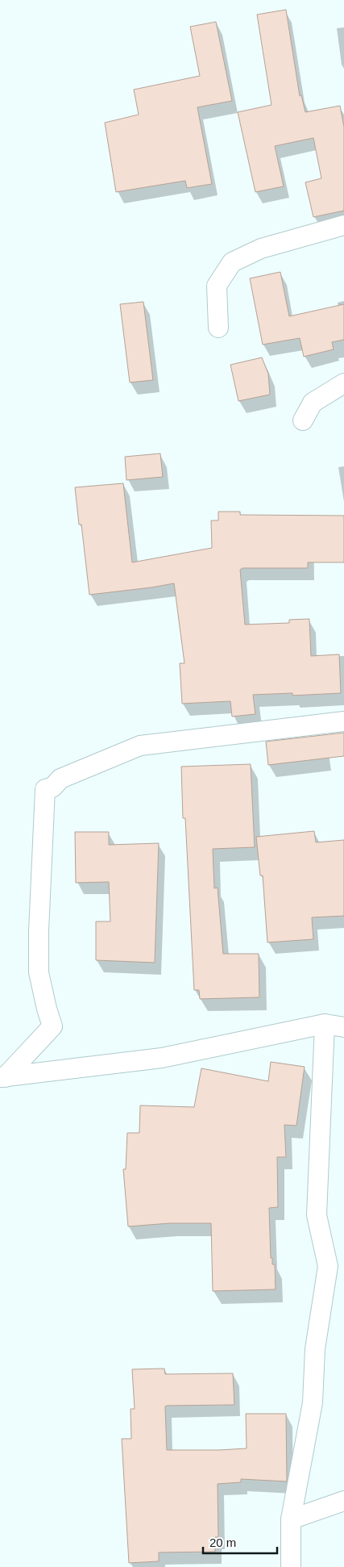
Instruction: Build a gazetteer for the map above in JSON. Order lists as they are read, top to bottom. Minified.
{"scale_bar":"20 m"}
